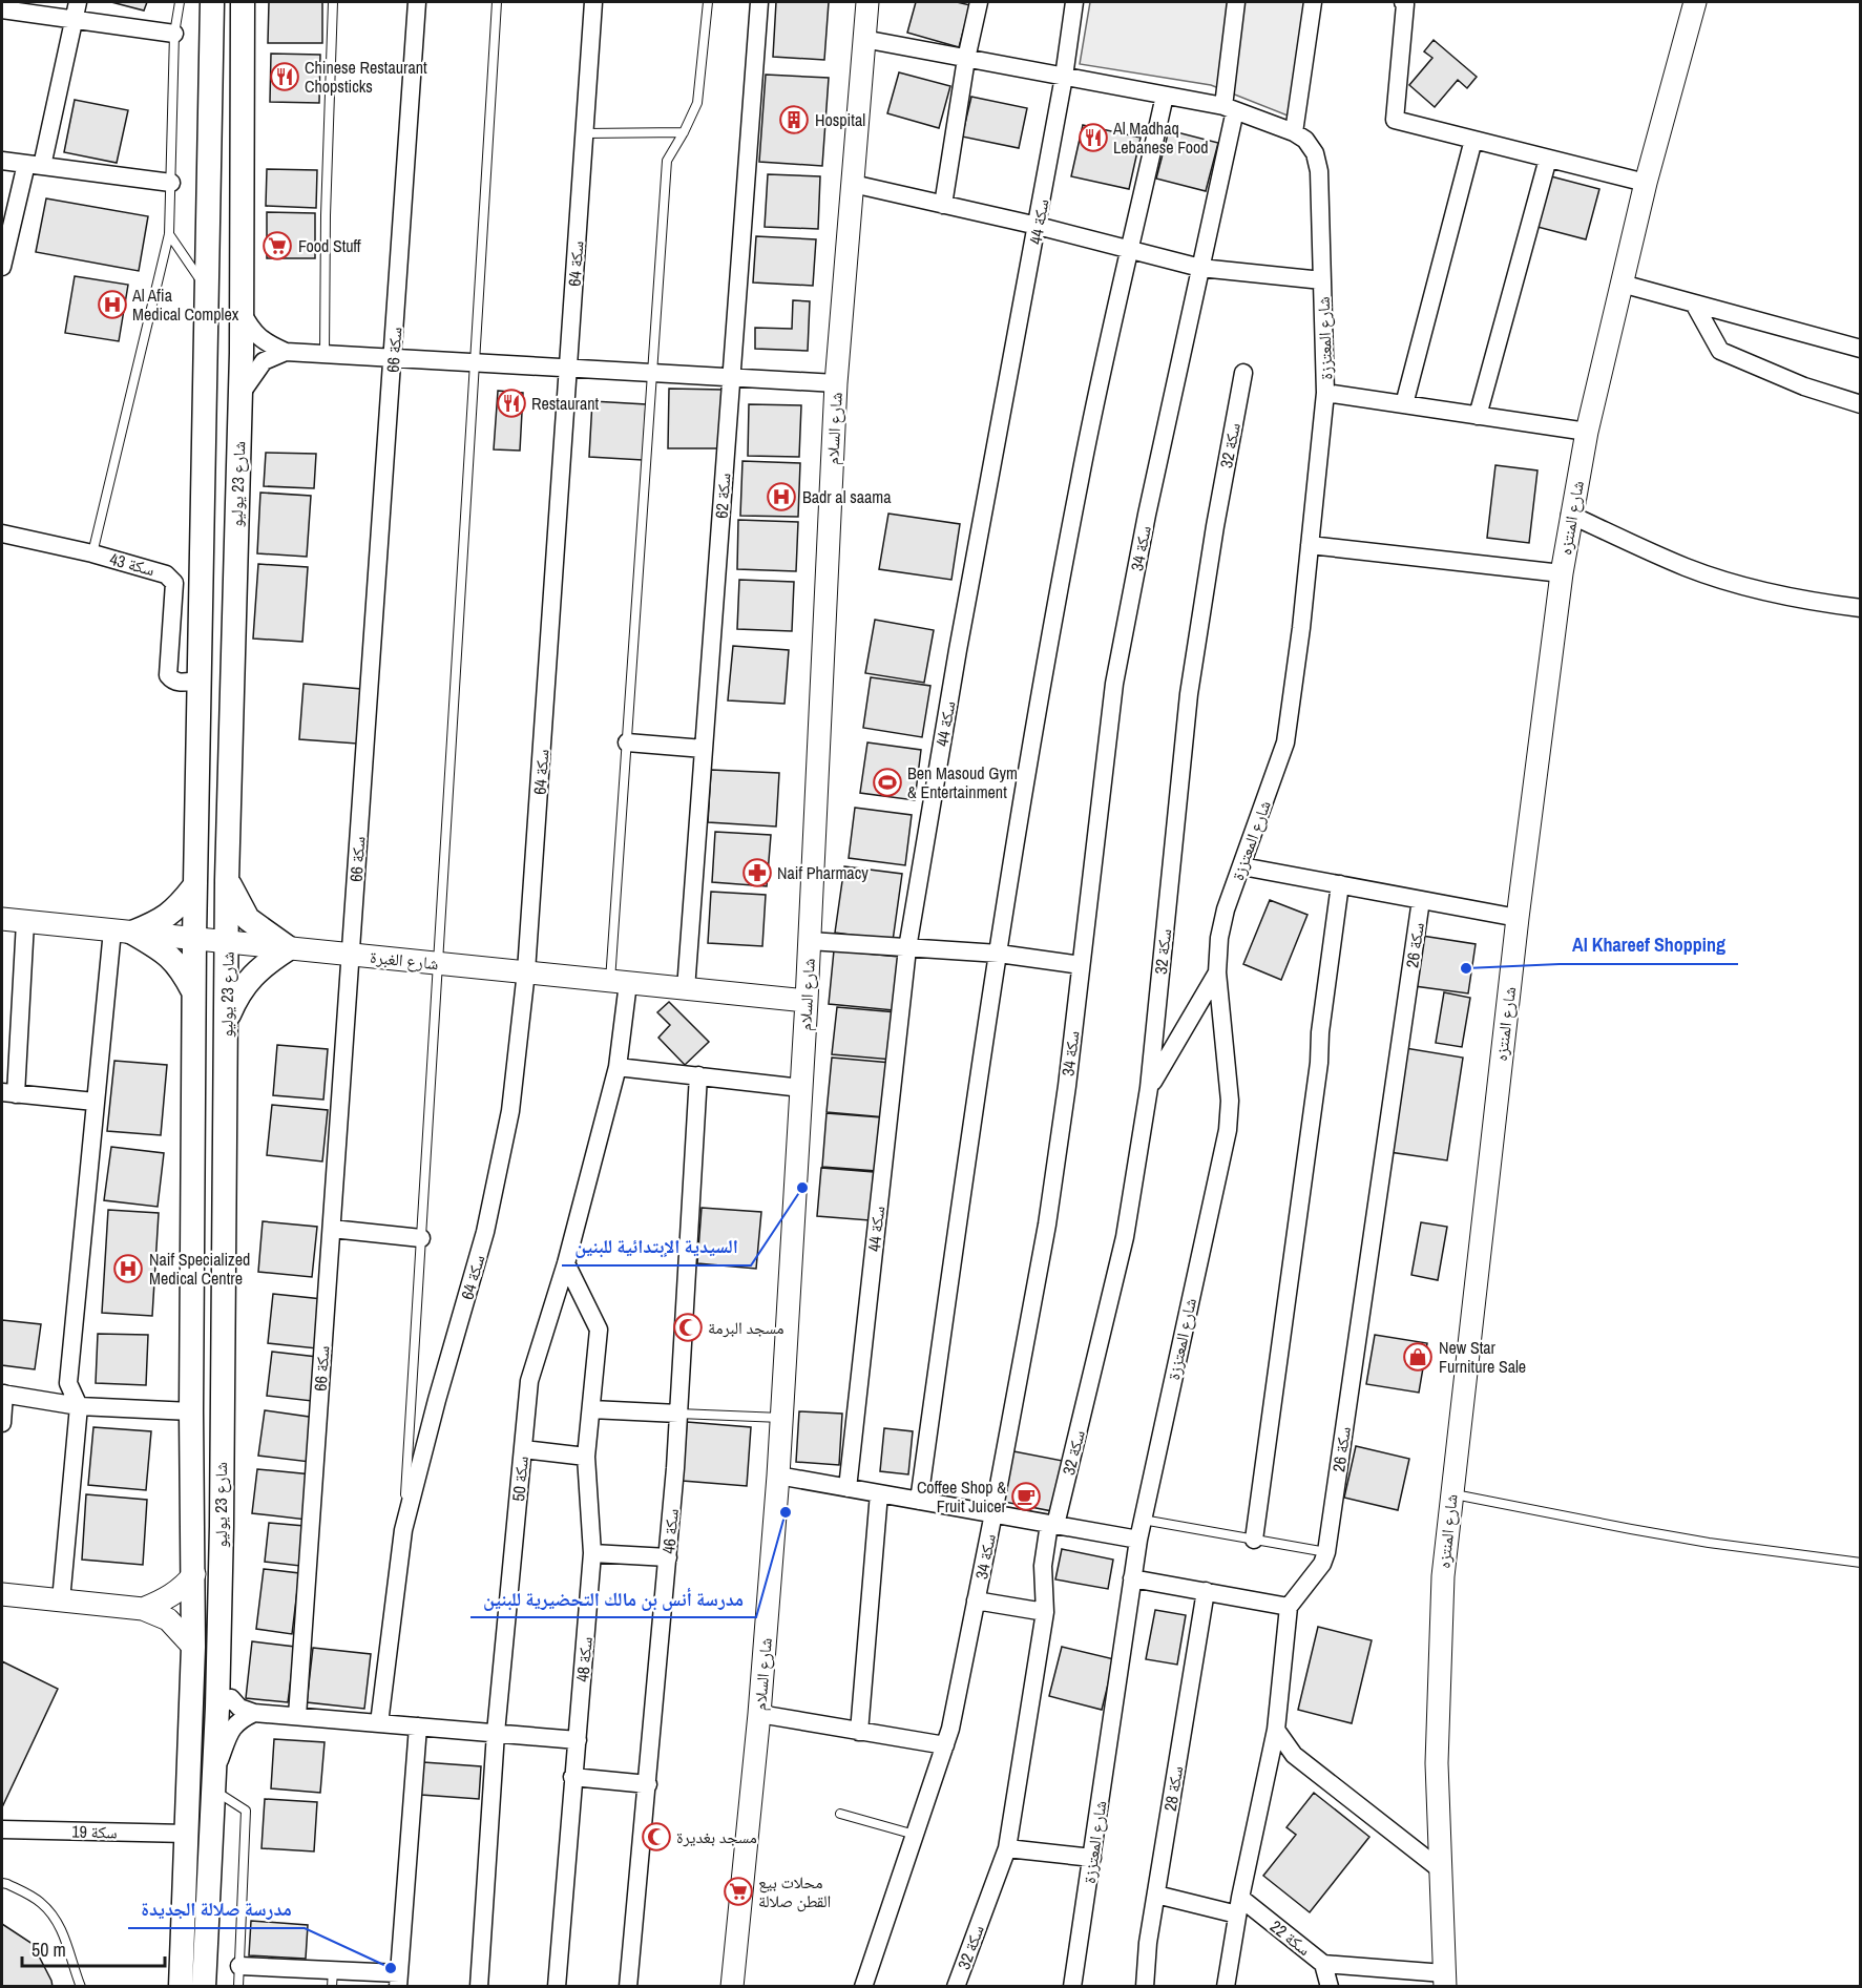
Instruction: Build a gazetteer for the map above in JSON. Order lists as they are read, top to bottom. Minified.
{"streets":{"main road":["شارع 23 يوليو"],"street":["سكة 44","سكة 64","شارع المعتززة","سكة 66","شارع السلام","سكة 32","سكة 62","شارع المنتزه","سكة 34","سكة 43","سكة 26","شارع الغبرة","سكة 50","سكة 46","سكة 48","سكة 28","سكة 19","سكة 22"]},"crossings":[["سكة 44","شارع المعتززة"],["سكة 64","شارع الغبرة"],["شارع المعتززة","شارع السلام"],["شارع المعتززة","سكة 34"],["سكة 66","شارع الغبرة"],["شارع السلام","شارع الغبرة"],["شارع 23 يوليو","سكة 43"],["شارع 23 يوليو","شارع الغبرة"],["شارع 23 يوليو","سكة 19"],["سكة 62","شارع الغبرة"],["شارع الغبرة","سكة 50"],["سكة 50","سكة 48"]],"places":{"restaurant":["Chinese Restaurant Chopsticks","Al Madhaq Lebanese Food","Restaurant"],"building":["Hospital"],"supermarket":["Food Stuff","محلات بيع القطن صلالة"],"hospital":["Al Afia Medical Complex","Badr al saama","Naif Specialized Medical Centre"],"sports":["Ben Masoud Gym & Entertainment"],"pharmacy":["Naif Pharmacy"],"other":["Al Khareef Shopping","السيدية الإبتدائية للبنين","مدرسة أنس بن مالك التحضيرية للبنين","مدرسة صلالة الجديدة"],"mosque":["مسجد البرمة","مسجد بغديرة"],"shop":["New Star Furniture Sale"],"cafe":["Coffee Shop & Fruit Juicer"]},"scale_bar":"50 m"}
